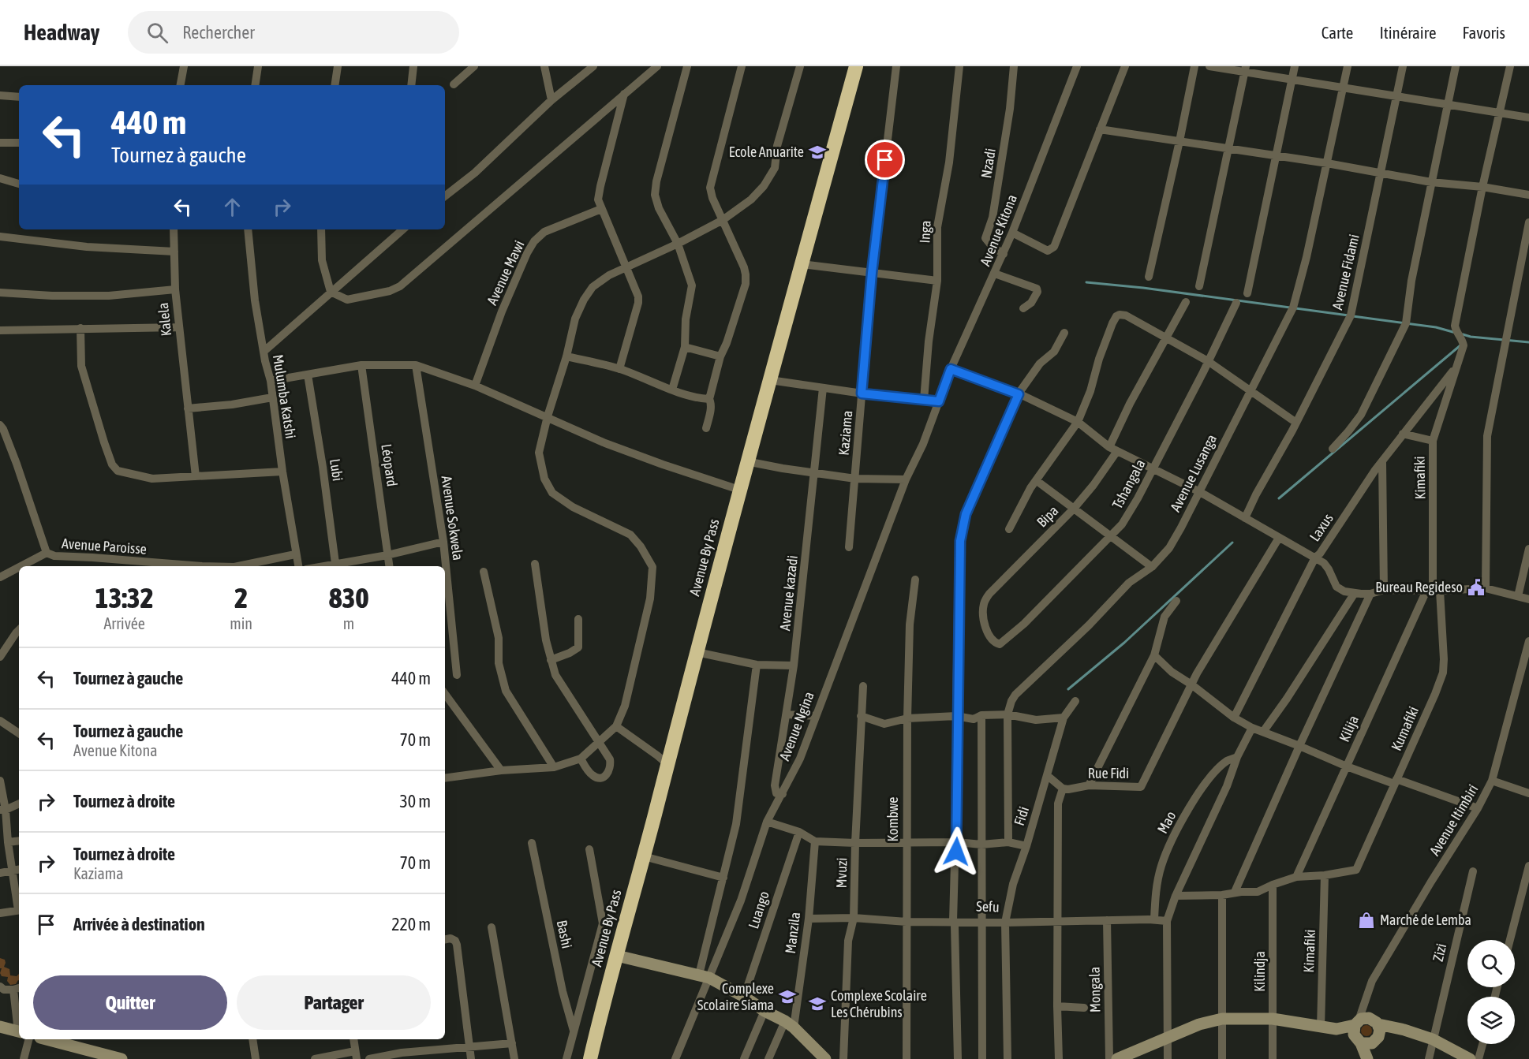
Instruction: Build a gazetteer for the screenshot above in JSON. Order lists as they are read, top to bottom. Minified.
{"streets":{"highway":["Avenue By Pass"],"street":["Nzadi","Avenue Kitona","Inga","Avenue Fidami","Avenue Mawi","Kalela","Mulumba Katshi","Kaziama","Léopard","Lubi","Avenue Lusanga","Kimafiki","Tshangala","Bipa","Avenue Sokwela","Laxus","Avenue Paroisse","Avenue kazadi","Avenue Ngina","Kilija","Kumafiki","Rue Fidi","Fidi","Kombwe","Avenue Itimbiri","Mao","Mvuzi","Sefu","Luango","Manzila","Bashi","Zizi","Kilindja","Mongala"]},"crossings":[["Nzadi","Avenue Kitona"],["Avenue Kitona","Avenue Ngina"],["Mulumba Katshi","Avenue Paroisse"],["Kimafiki","Laxus"],["Kimafiki","Kilija"],["Kimafiki","Kumafiki"],["Tshangala","Bipa"],["Avenue kazadi","Avenue Ngina"],["Kilija","Kumafiki"],["Fidi","Sefu"],["Kombwe","Sefu"],["Mao","Sefu"],["Mvuzi","Sefu"],["Sefu","Manzila"],["Sefu","Mongala"]],"places":{"school or university":["Ecole Anuarite","Complexe Scolaire Siama","Complexe Scolaire Les Chérubins"],"public building":["Bureau Regideso"],"shop":["Marché de Lemba"]},"page":{"header":"Headway","search":"Rechercher","nav":["Carte","Itinéraire","Favoris"],"turn":["440 m","Tournez à gauche"],"eta":["13:32","Arrivée","2","min","830","m"],"list":[{"name":"Tournez à gauche","value":"440 m"},{"name":"Tournez à gauche","note":"Avenue Kitona","value":"70 m"},{"name":"Tournez à droite","value":"30 m"},{"name":"Tournez à droite","note":"Kaziama","value":"70 m"},{"name":"Arrivée à destination","value":"220 m"}],"buttons":["Quitter","Partager"]}}
